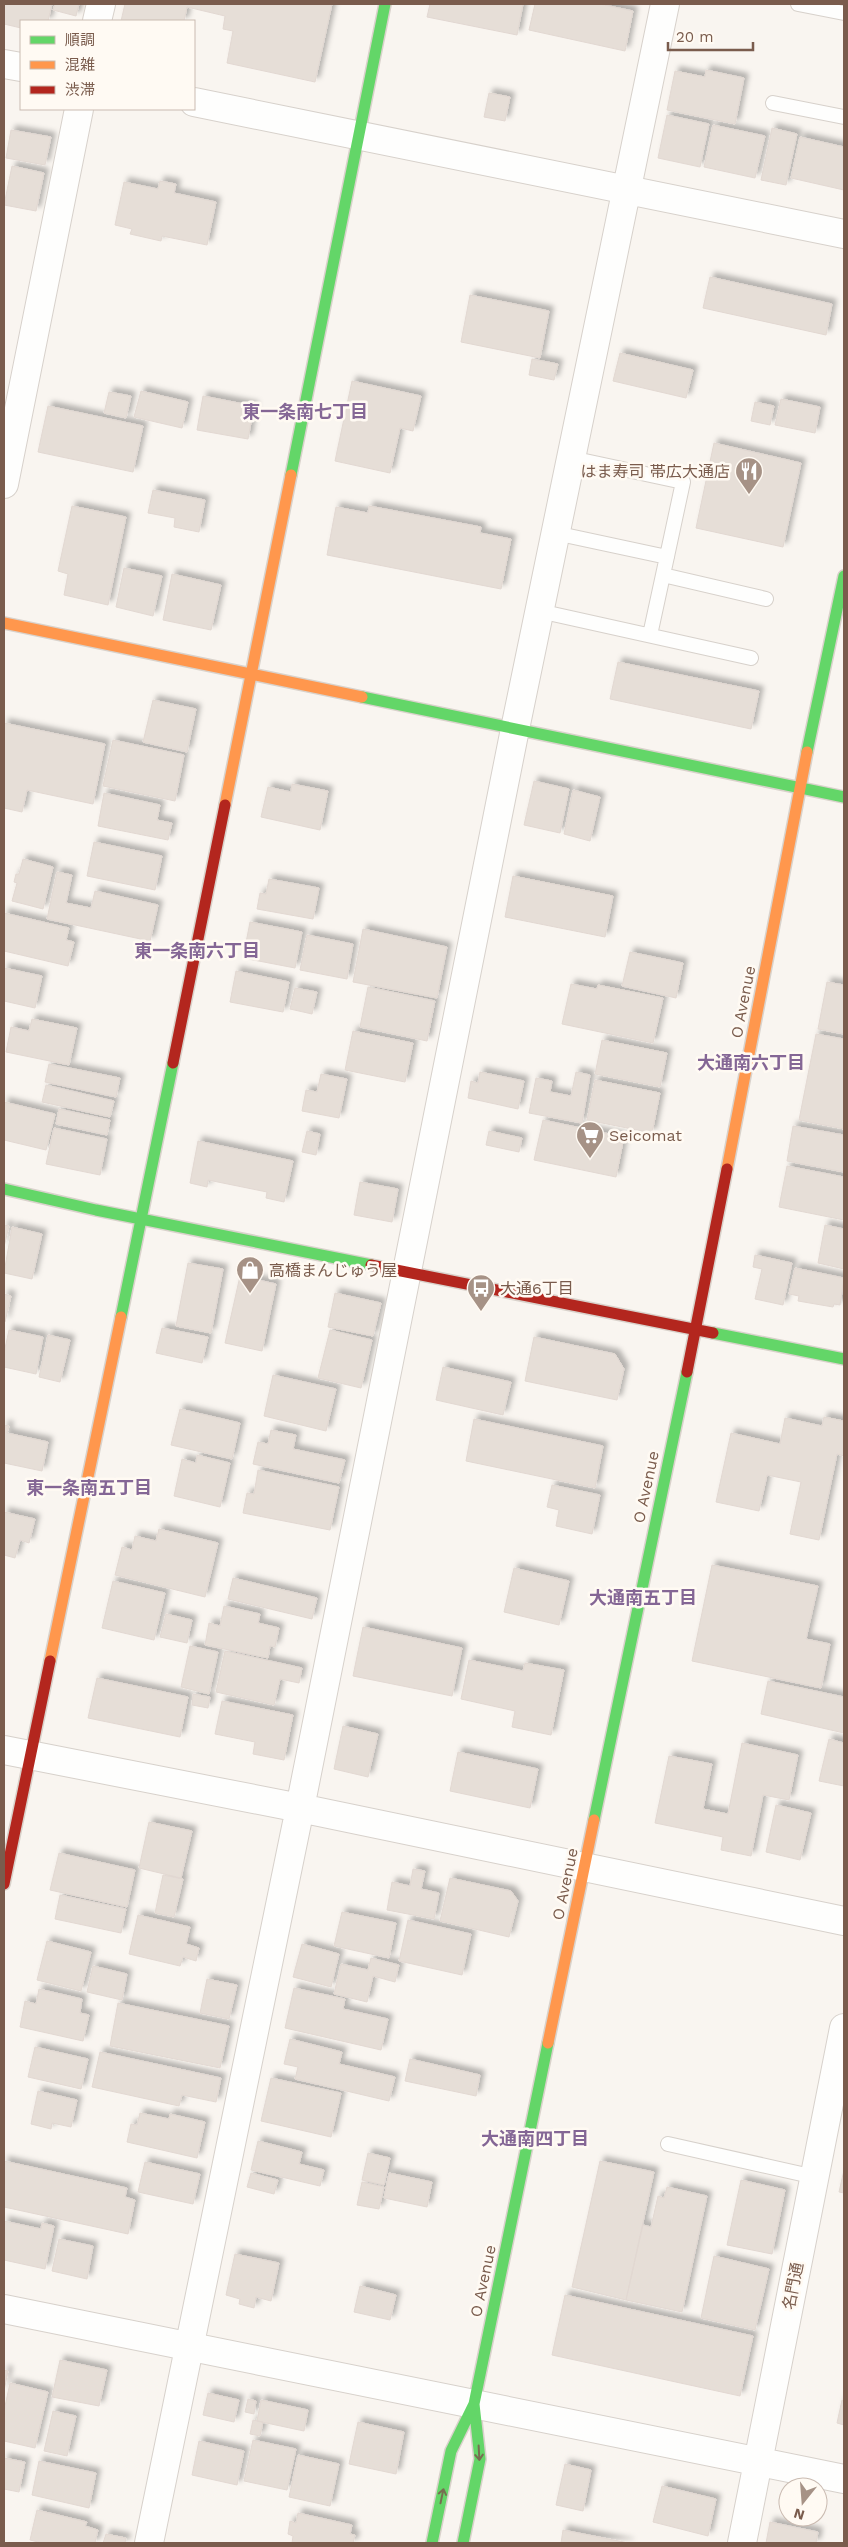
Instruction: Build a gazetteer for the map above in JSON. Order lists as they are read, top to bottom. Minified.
{"streets":{"main road":["O Avenue"],"street":["名門通"]},"districts":["東一条南七丁目","東一条南六丁目","大通南六丁目","東一条南五丁目","大通南五丁目","大通南四丁目"],"places":{"restaurant":["はま寿司 帯広大通店"],"supermarket":["Seicomat"],"shop":["高橋まんじゅう屋"],"bus stop":["大通6丁目"]},"legend":["順調","混雑","渋滞"],"scale_bar":"20 m","north":"bottom"}
